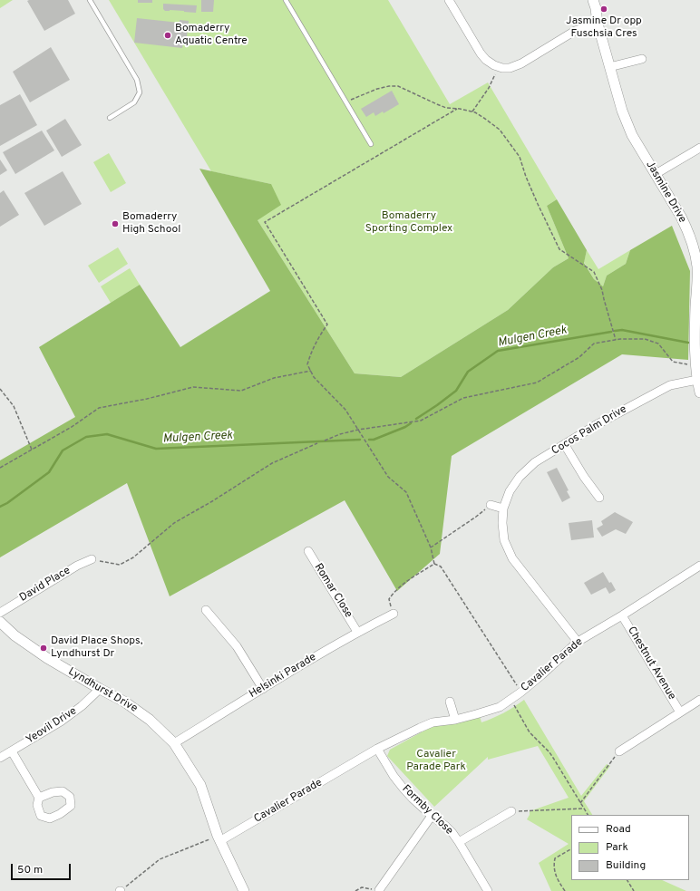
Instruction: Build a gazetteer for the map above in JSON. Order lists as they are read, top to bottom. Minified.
{"streets":{"street":["Jasmine Drive","Cocos Palm Drive","David Place","Romar Close","Chestnut Avenue","Cavalier Parade","Helsinki Parade","Lyndhurst Drive","Yeovil Drive","Formby Close"]},"crossings":[["Jasmine Drive","Cocos Palm Drive"],["Cocos Palm Drive","Cavalier Parade"],["Romar Close","Helsinki Parade"],["Chestnut Avenue","Cavalier Parade"],["Cavalier Parade","Lyndhurst Drive"],["Cavalier Parade","Formby Close"],["Helsinki Parade","Lyndhurst Drive"],["Lyndhurst Drive","Yeovil Drive"]],"water":["Mulgen Creek"],"parks":["Bomaderry Sporting Complex","Cavalier Parade Park"],"places":["Jasmine Dr opp Fuschsia Cres","Bomaderry Aquatic Centre","Bomaderry High School","David Place Shops, Lyndhurst Dr"],"legend":["Road","Park","Building"],"scale_bar":"50 m"}
